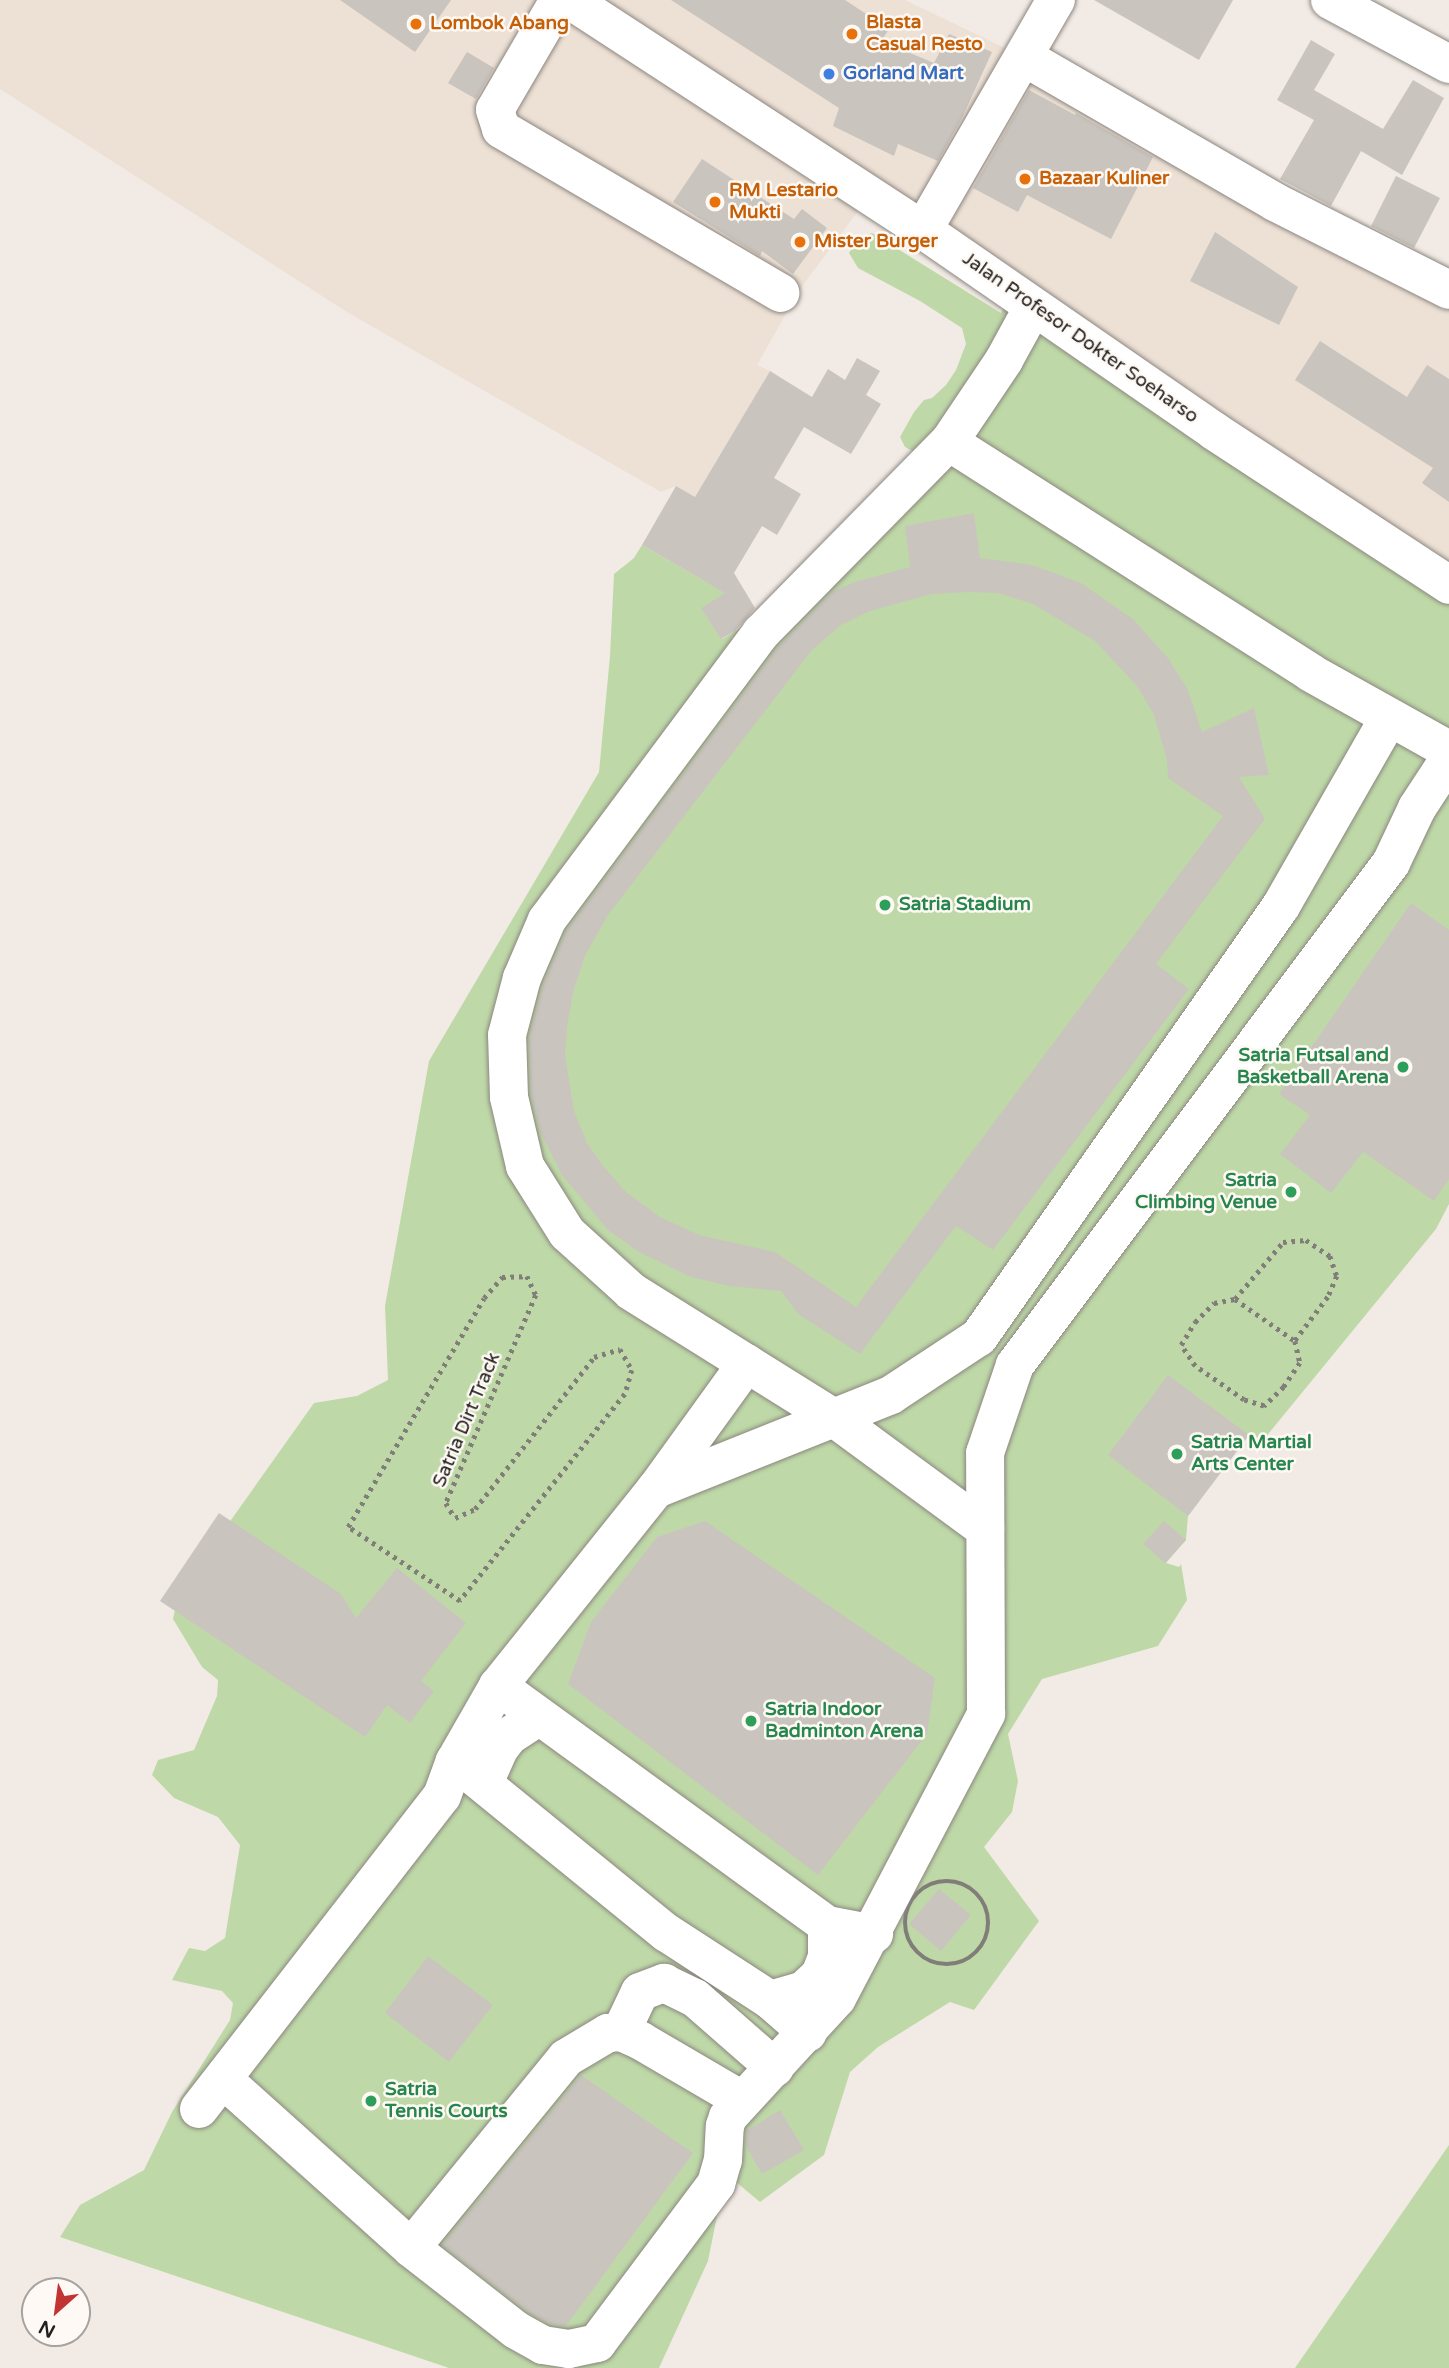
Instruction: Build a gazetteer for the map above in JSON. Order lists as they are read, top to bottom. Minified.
{"streets":{"street":["Jalan Profesor Dokter Soeharso"],"path":["Satria Dirt Track"]},"places":["Lombok Abang","Blasta Casual Resto","Gorland Mart","Bazaar Kuliner","RM Lestario Mukti","Mister Burger","Satria Stadium","Satria Futsal and Basketball Arena","Satria Climbing Venue","Satria Martial Arts Center","Satria Indoor Badminton Arena","Satria Tennis Courts"],"north":"bottom left"}
